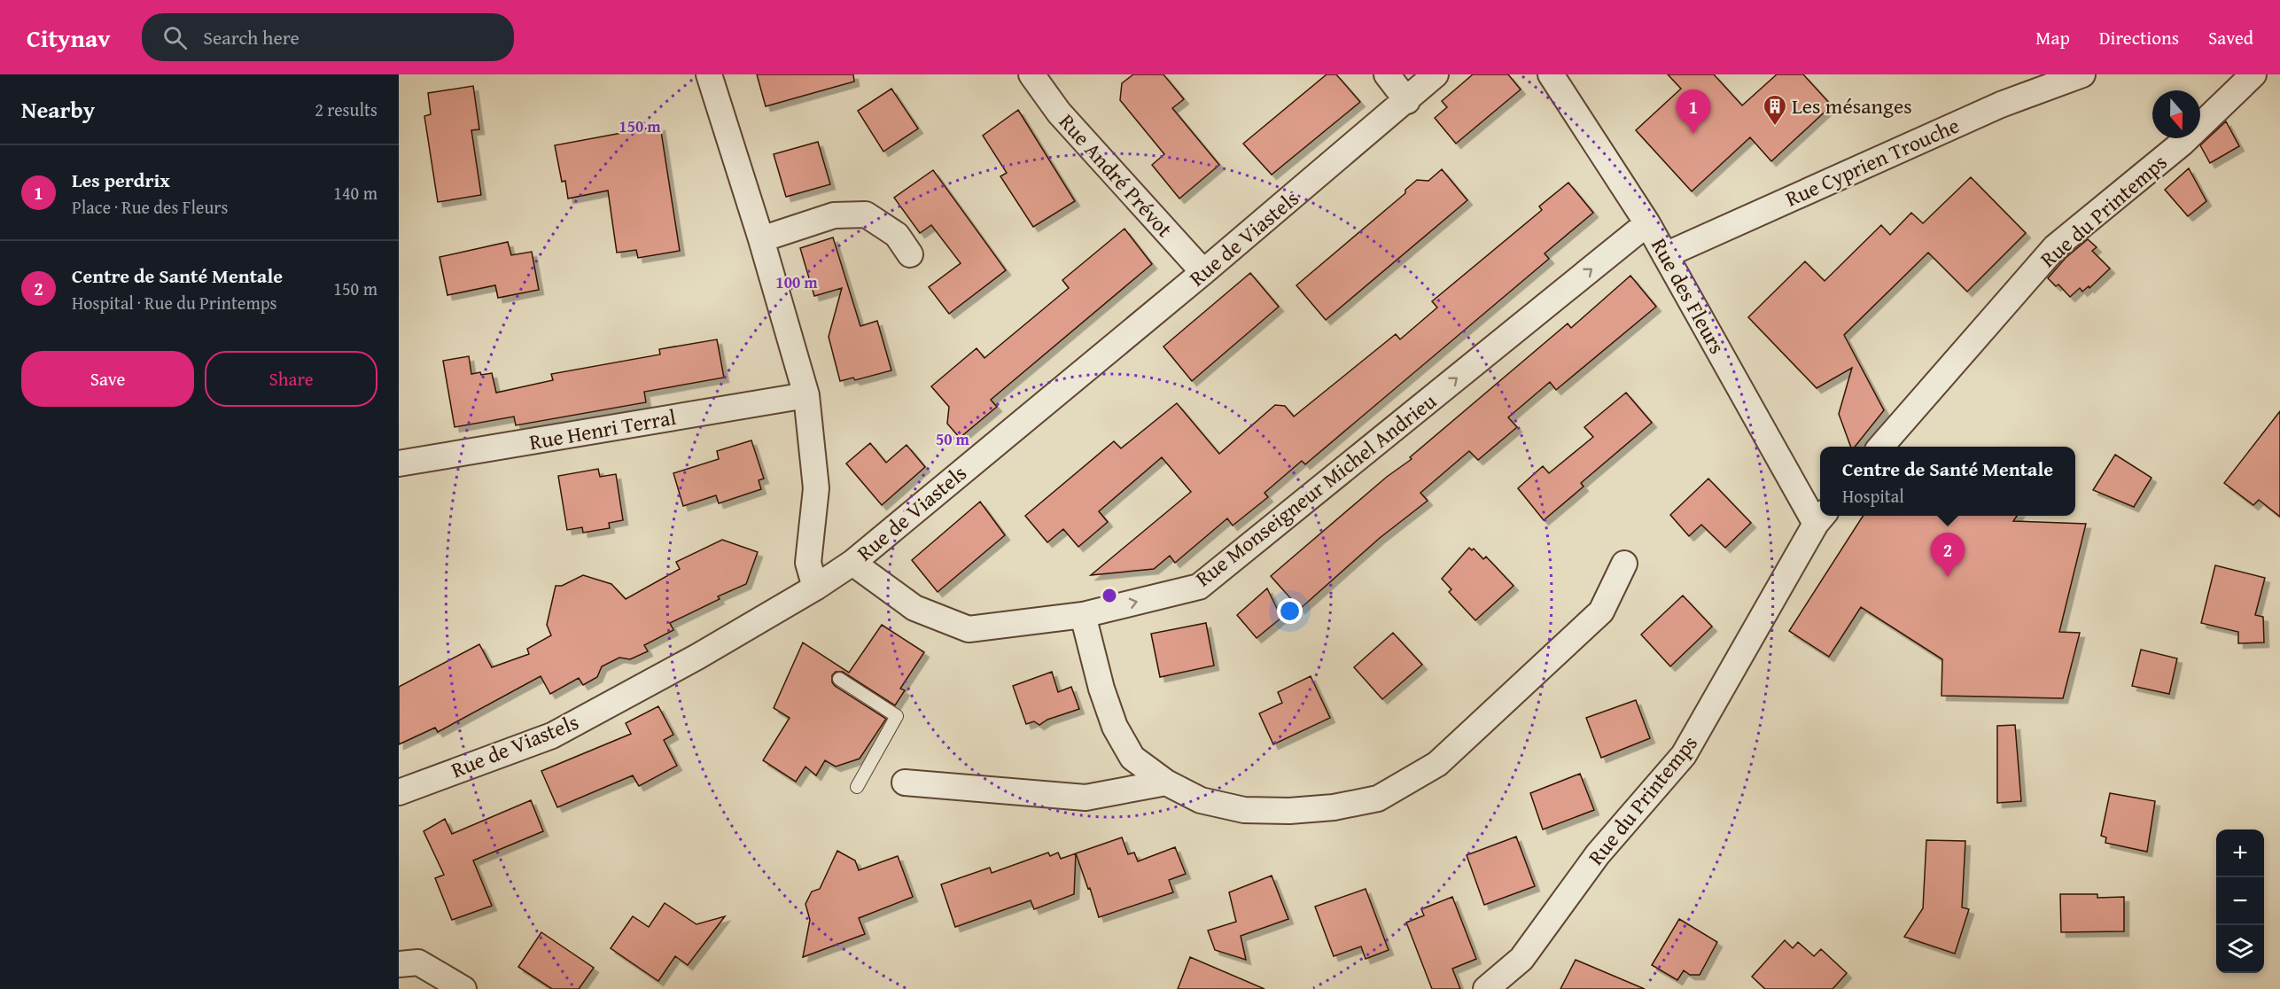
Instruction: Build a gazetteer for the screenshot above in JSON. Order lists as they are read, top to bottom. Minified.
{"streets":{"street":["Rue Cyprien Trouche","Rue André Prévot","Rue du Printemps","Rue de Viastels","Rue des Fleurs","Rue Henri Terral","Rue Monseigneur Michel Andrieu"]},"crossings":[["Rue Cyprien Trouche","Rue des Fleurs"],["Rue André Prévot","Rue de Viastels"],["Rue du Printemps","Rue des Fleurs"],["Rue de Viastels","Rue Monseigneur Michel Andrieu"],["Rue des Fleurs","Rue Monseigneur Michel Andrieu"]],"one_way":["Rue Monseigneur Michel Andrieu"],"places":{"building":["Les mésanges"]},"north":"bottom","page":{"header":"Citynav","search":"Search here","nav":["Map","Directions","Saved"],"heading":["Nearby","2 results"],"pins":["1","2"],"list":[{"mark":"1","name":"Les perdrix","note":"Place · Rue des Fleurs","value":"140 m"},{"mark":"2","name":"Centre de Santé Mentale","note":"Hospital · Rue du Printemps","value":"150 m"}],"buttons":["Save","Share"],"popup":["Centre de Santé Mentale","Hospital"],"map_buttons":["+","−"]},"rings":["150 m","100 m","50 m"]}
